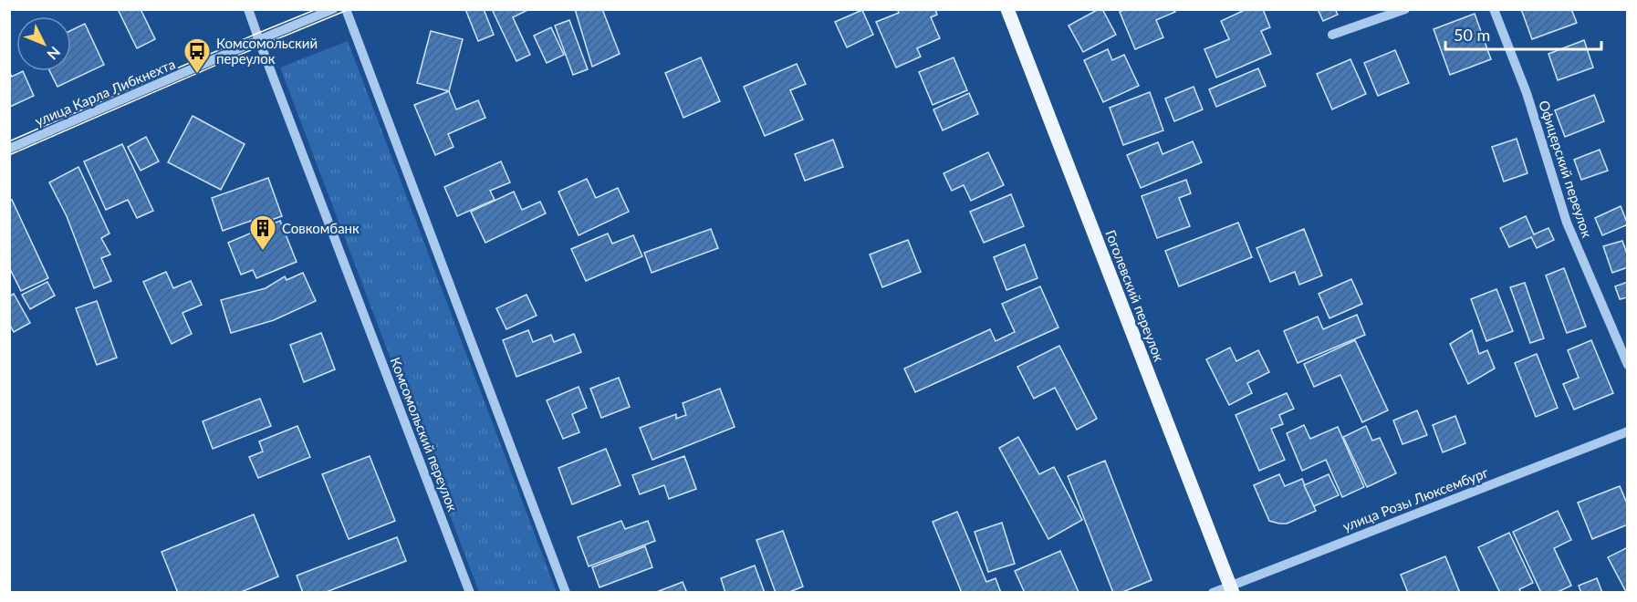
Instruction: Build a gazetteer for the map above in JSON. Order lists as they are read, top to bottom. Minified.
{"streets":{"main road":["Гоголевский переулок"],"street":["улица Карла Либкнехта","Офицерский переулок","Комсомольский переулок","улица Розы Люксембург"]},"crossings":[["улица Карла Либкнехта","Комсомольский переулок"],["Гоголевский переулок","улица Розы Люксембург"]],"places":{"bus stop":["Комсомольский переулок"],"building":["Совкомбанк"]},"scale_bar":"50 m","north":"bottom right"}
